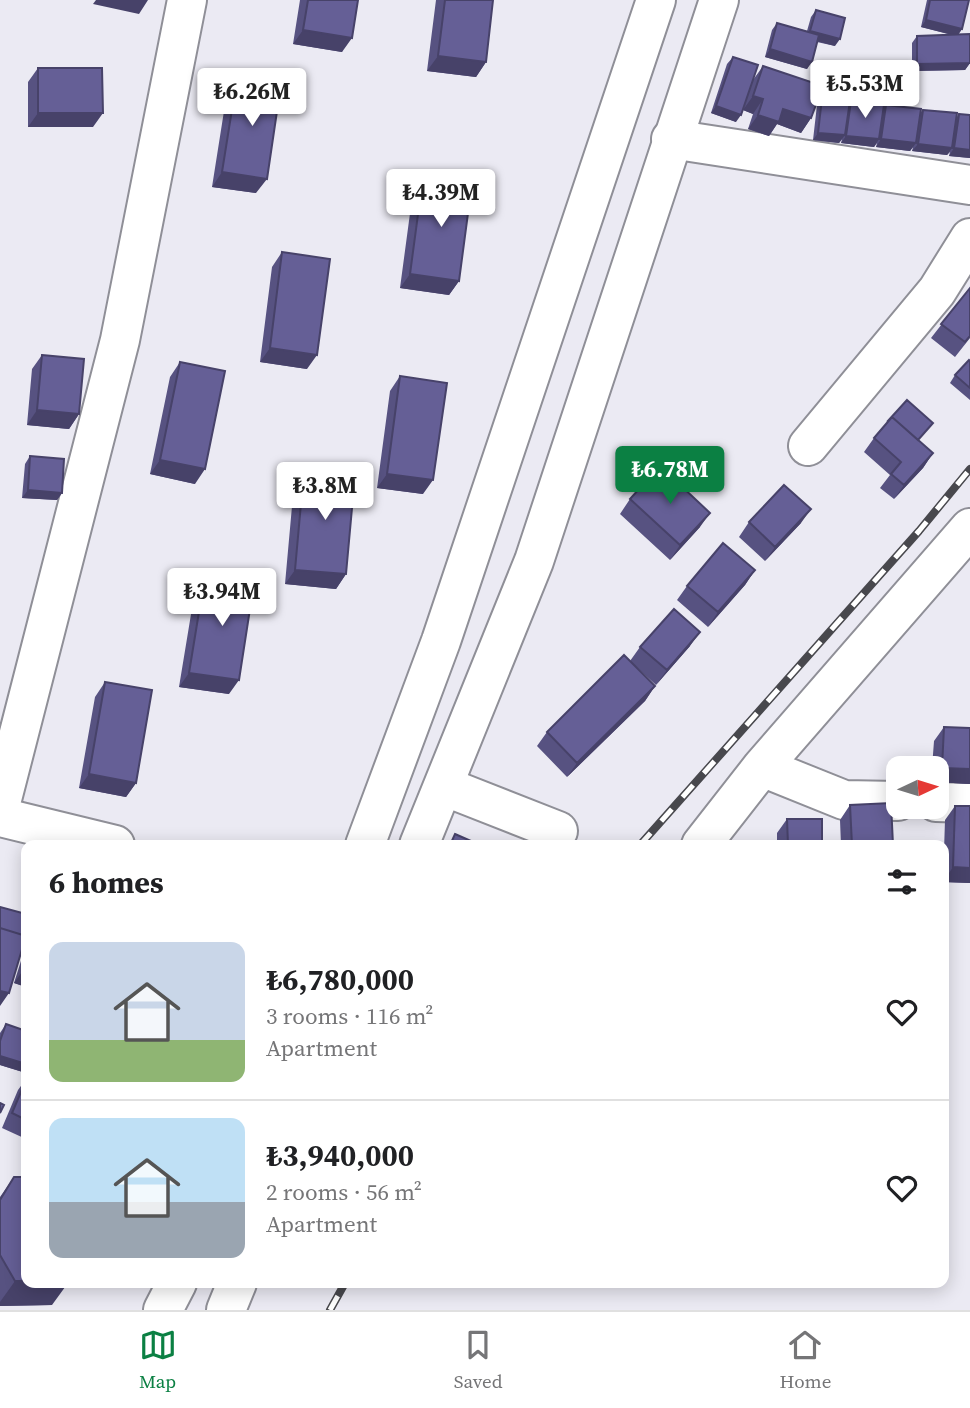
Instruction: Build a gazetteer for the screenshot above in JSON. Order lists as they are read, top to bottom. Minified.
{"north":"right","page":{"price":["₺5.53M","₺6.26M","₺4.39M","₺6.78M","₺3.8M","₺3.94M"],"heading":"6 homes","list":[{"name":"₺6,780,000","note":"3 rooms · 116 m² · Apartment"},{"name":"₺3,940,000","note":"2 rooms · 56 m² · Apartment"}],"tabs":["Map","Saved","Home"]}}
